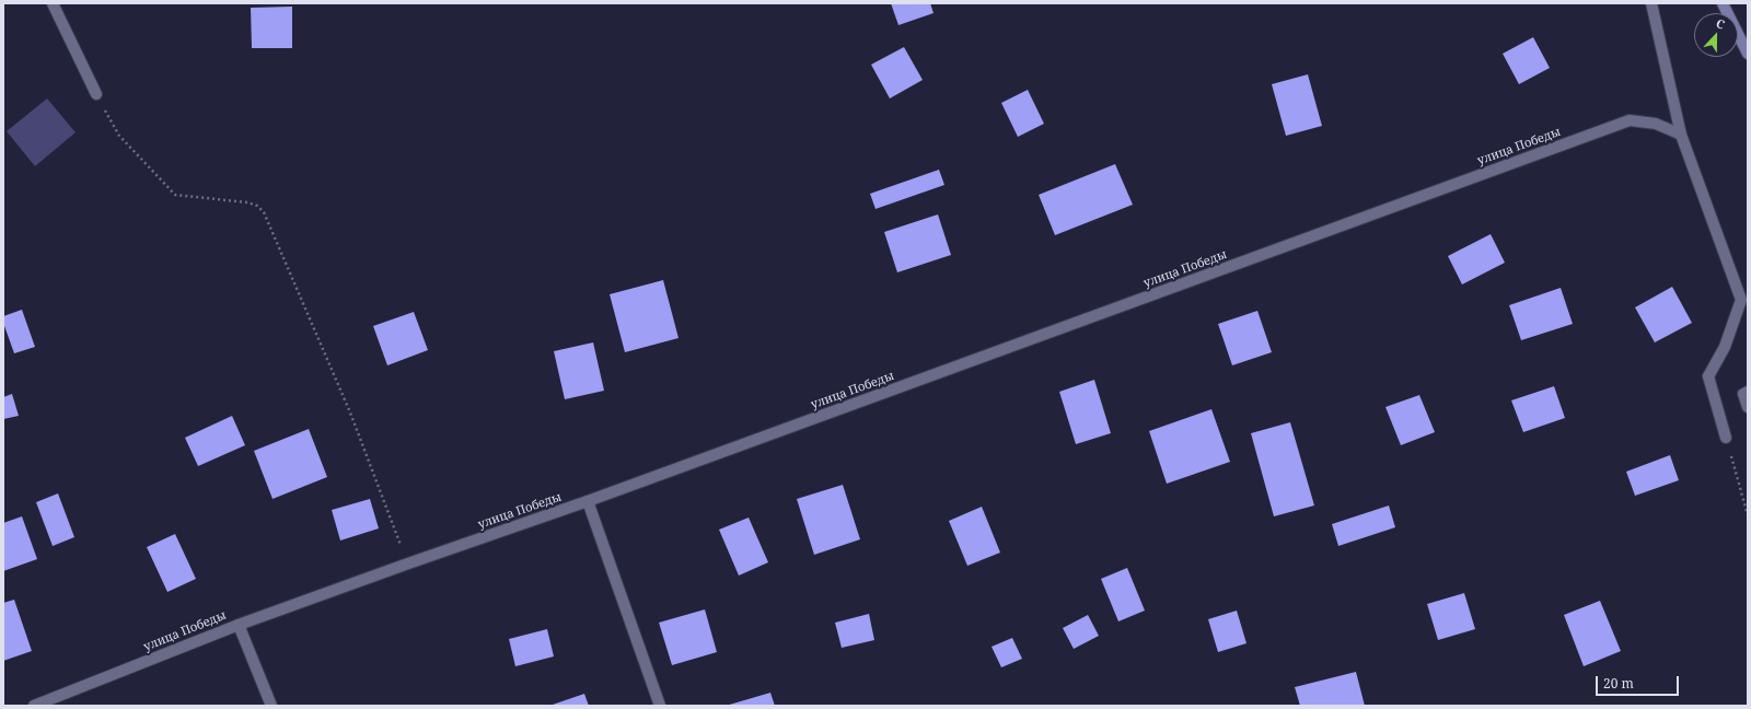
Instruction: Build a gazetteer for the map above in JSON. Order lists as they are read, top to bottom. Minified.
{"streets":{"street":["улица Победы"]},"scale_bar":"20 m","north":"top"}
